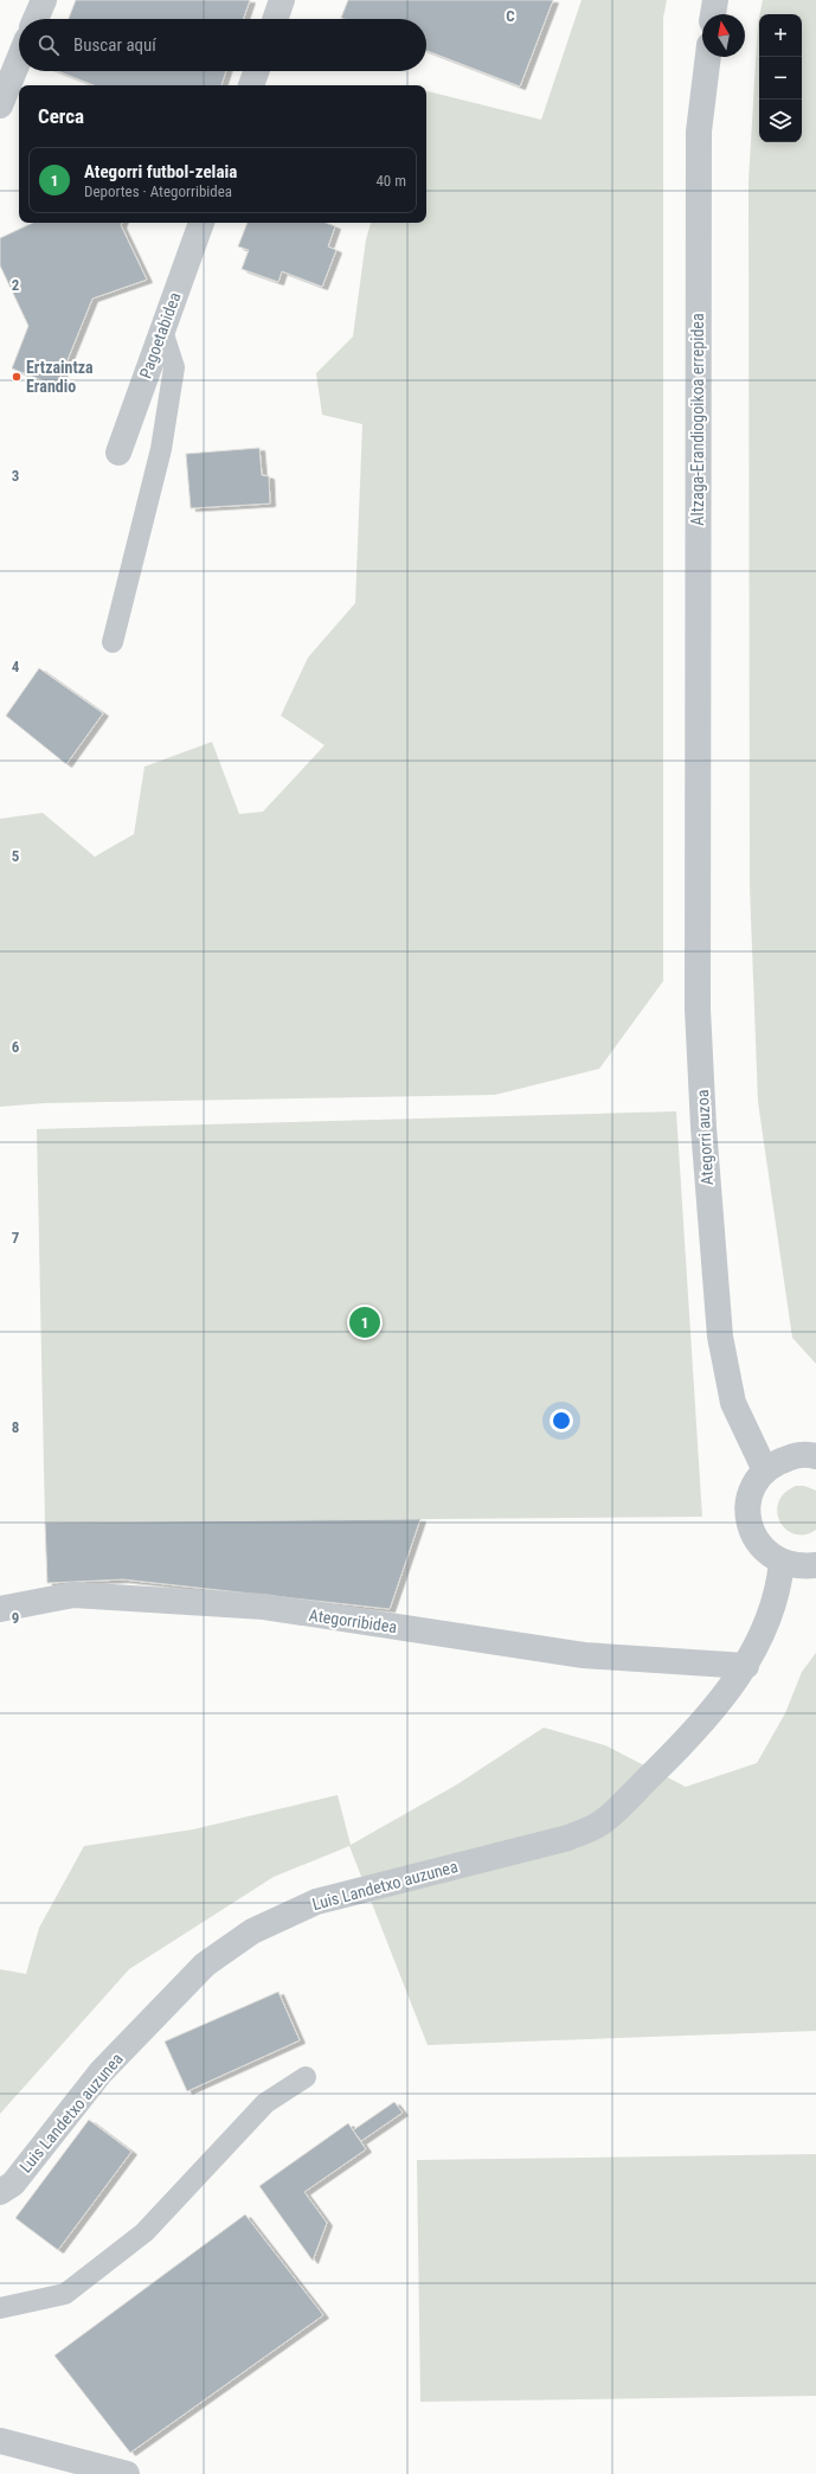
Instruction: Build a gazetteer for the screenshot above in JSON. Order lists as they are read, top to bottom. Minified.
{"streets":{"street":["Pagoetabidea","Altzaga-Erandiogoikoa errepidea","Ategorri auzoa","Ategorribidea","Luis Landetxo auzunea"]},"crossings":[["Altzaga-Erandiogoikoa errepidea","Ategorri auzoa"],["Ategorribidea","Luis Landetxo auzunea"]],"places":["Ertzaintza Erandio"],"north":"top","page":{"map_buttons":["+","−"],"search":"Buscar aquí","heading":"Cerca","list":[{"mark":"1","name":"Ategorri futbol-zelaia","note":"Deportes · Ategorribidea","value":"40 m"}],"pins":"1"},"grid":{"columns":["C"],"rows":["2","3","4","5","6","7","8","9"]}}
